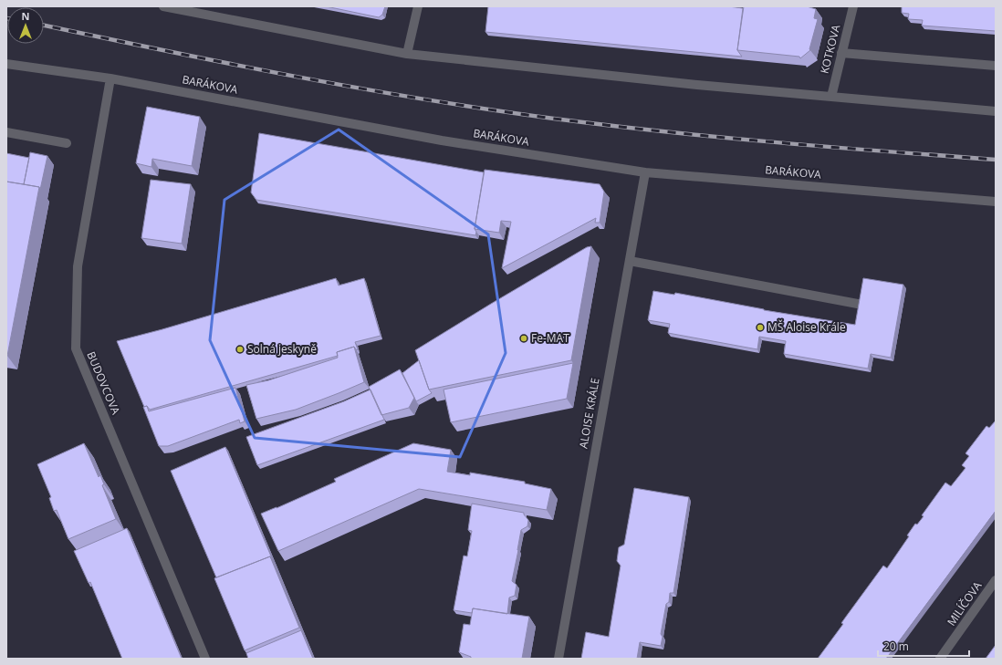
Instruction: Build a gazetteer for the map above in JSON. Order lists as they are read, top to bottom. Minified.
{"streets":{"street":["KOTKOVA","BARÁKOVA","BUDOVCOVA","ALOISE KRÁLE","MILÍČOVA"]},"crossings":[["BARÁKOVA","BUDOVCOVA"],["BARÁKOVA","ALOISE KRÁLE"]],"places":["MŠ Aloise Krále","Fe-MAT","Solná jeskyně"],"scale_bar":"20 m","north":"top"}
